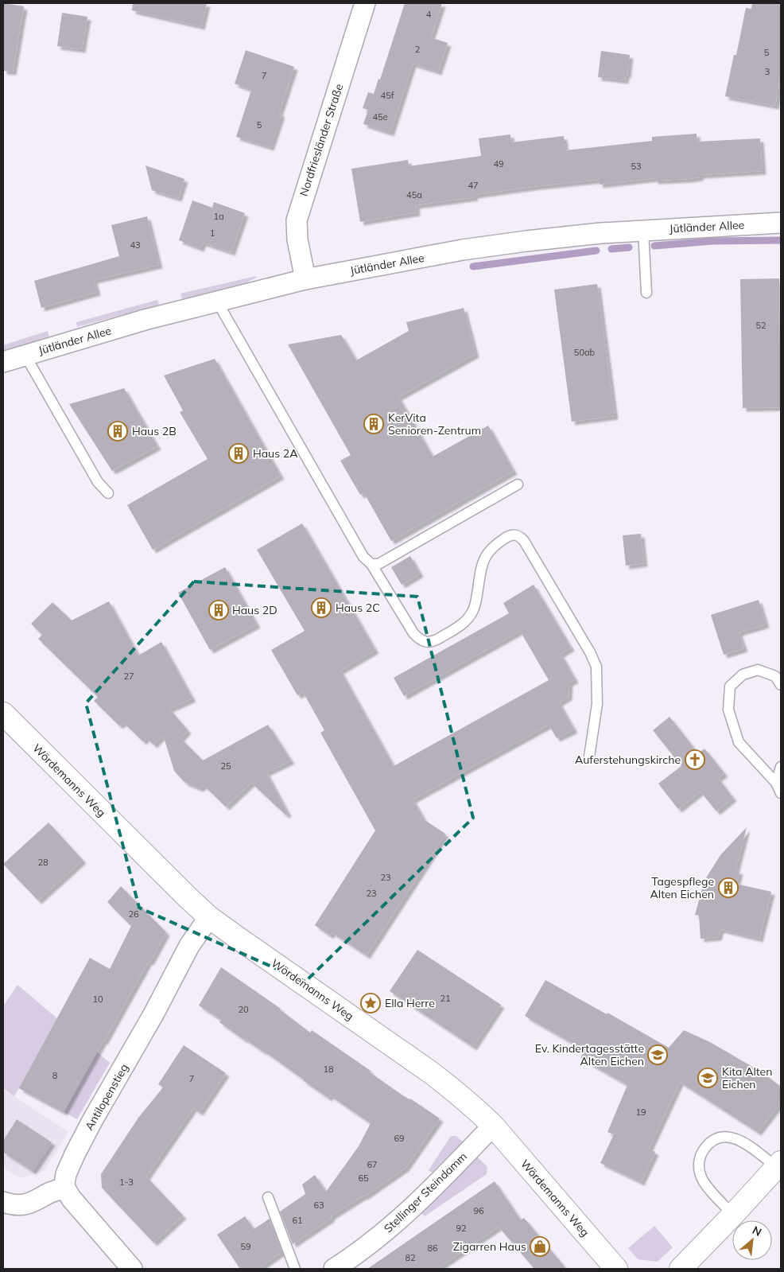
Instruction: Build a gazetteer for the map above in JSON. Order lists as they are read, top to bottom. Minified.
{"streets":{"street":["Nordfriesländer Straße","Jütländer Allee","Wördemanns Weg","Antilopenstieg","Stellinger Steindamm"]},"crossings":[["Nordfriesländer Straße","Jütländer Allee"],["Wördemanns Weg","Antilopenstieg"],["Wördemanns Weg","Stellinger Steindamm"]],"places":{"building":["KerVita Senioren-Zentrum","Haus 2B","Haus 2A","Haus 2C","Haus 2D","Tagespflege Alten Eichen"],"church":["Auferstehungskirche"],"place":["Ella Herre"],"school or university":["Ev. Kindertagesstätte Alten Eichen","Kita Alten Eichen"],"shop":["Zigarren Haus"]},"house_numbers":["4","2","5","3","7","45f","45e","5","49","53","47","45a","1a","1","43","52","50ab","27","25","28","23","23","26","21","10","20","18","8","7","19","69","67","65","1-3","63","96","61","92","59","86","82"],"north":"top right"}
